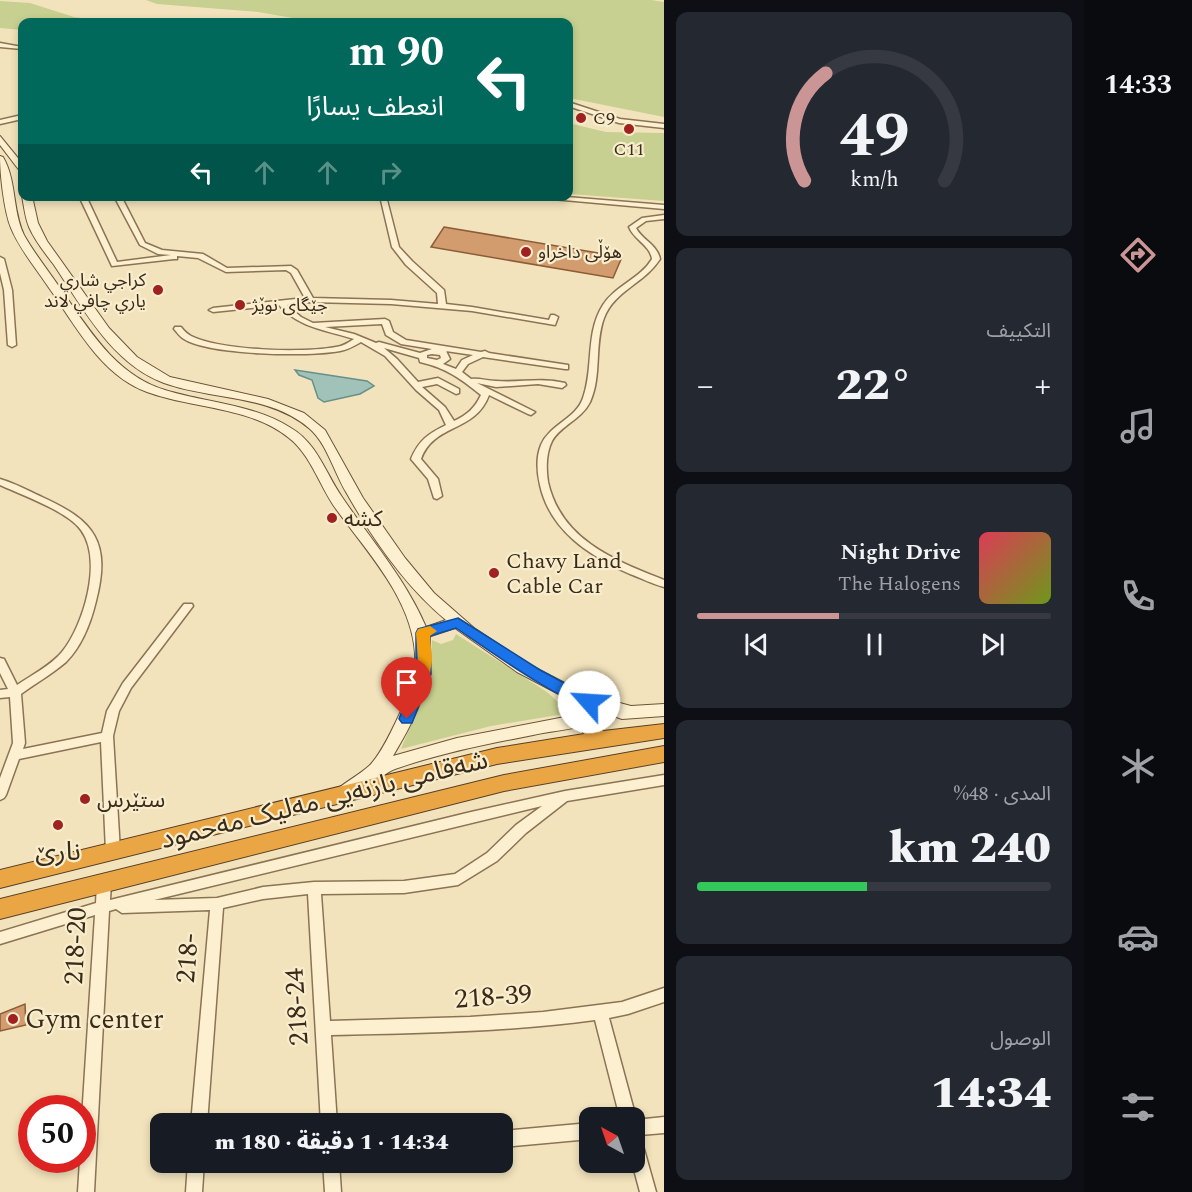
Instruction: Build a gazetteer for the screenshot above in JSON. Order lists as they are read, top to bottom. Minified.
{"streets":{"highway":["شەقامی بازنەیی مەلیک مەحمود"],"street":["218-20","218-","218-39","218-24"]},"crossings":[["شەقامی بازنەیی مەلیک مەحمود","218-20"],["218-39","218-24"]],"places":["C9","C11","هۆڵی داخراو","كراجي شاري ياري چافي لاند","جێگای نوێژ","كشه","Chavy Land Cable Car","ستێرس","نارێ","Gym center"],"north":"top left","page":{"tabs":"14:33","turn":["90 m","انعطف يسارًا"],"tile":["التكييف",["المدى · 48%","240 km"],["الوصول","14:34"]],"heat":["−","22°","+"],"song":["Night Drive","The Halogens"],"limit":"50","trip":"14:34 · 1 دقيقة · 180 m","gauge":["49","km/h"]}}
